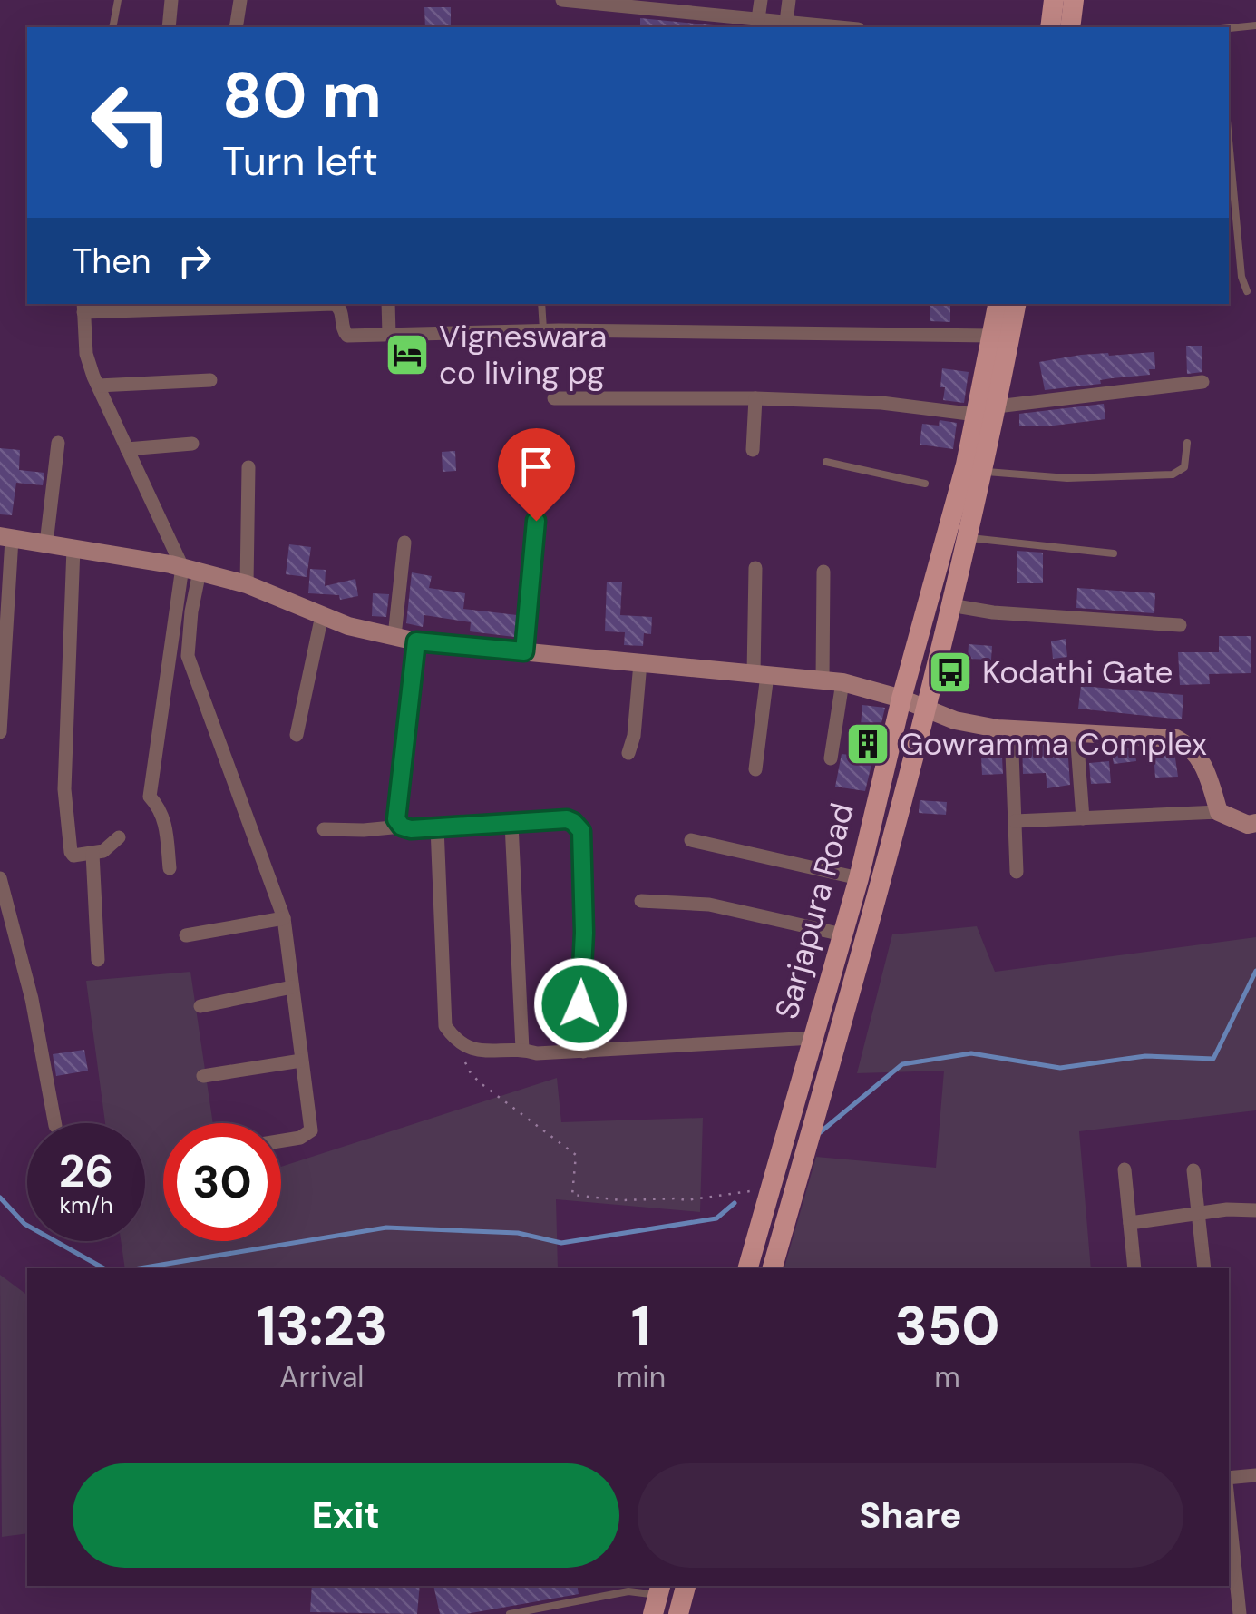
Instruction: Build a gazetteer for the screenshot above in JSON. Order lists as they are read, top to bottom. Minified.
{"streets":{"main road":["Sarjapura Road"]},"places":{"hotel":["Vigneswara co living pg"],"bus stop":["Kodathi Gate"],"building":["Gowramma Complex"]},"page":{"turn":["80 m","Turn left"],"then":"Then","speed":"26 km/h","limit":"30","eta":["13:23","Arrival","1","min","350","m"],"buttons":["Exit","Share"]}}
